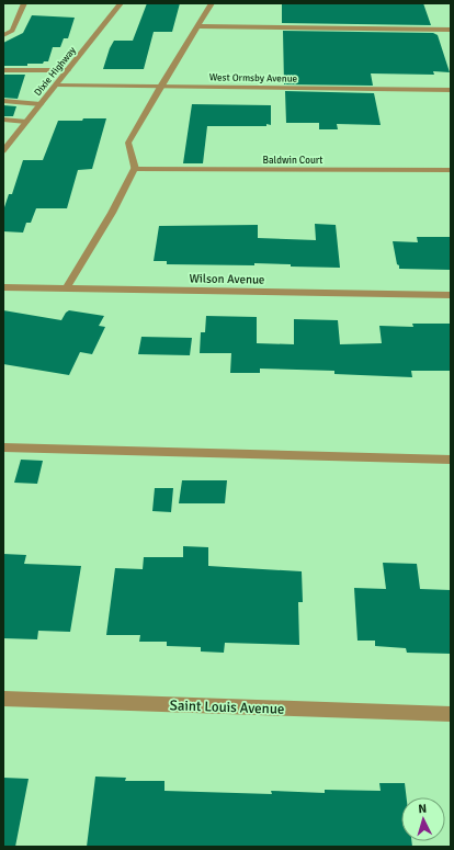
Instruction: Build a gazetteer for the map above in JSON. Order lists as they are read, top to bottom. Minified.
{"streets":{"street":["Dixie Highway","West Ormsby Avenue","Baldwin Court","Wilson Avenue","Saint Louis Avenue"]},"crossings":[["Dixie Highway","West Ormsby Avenue"]],"north":"top"}
